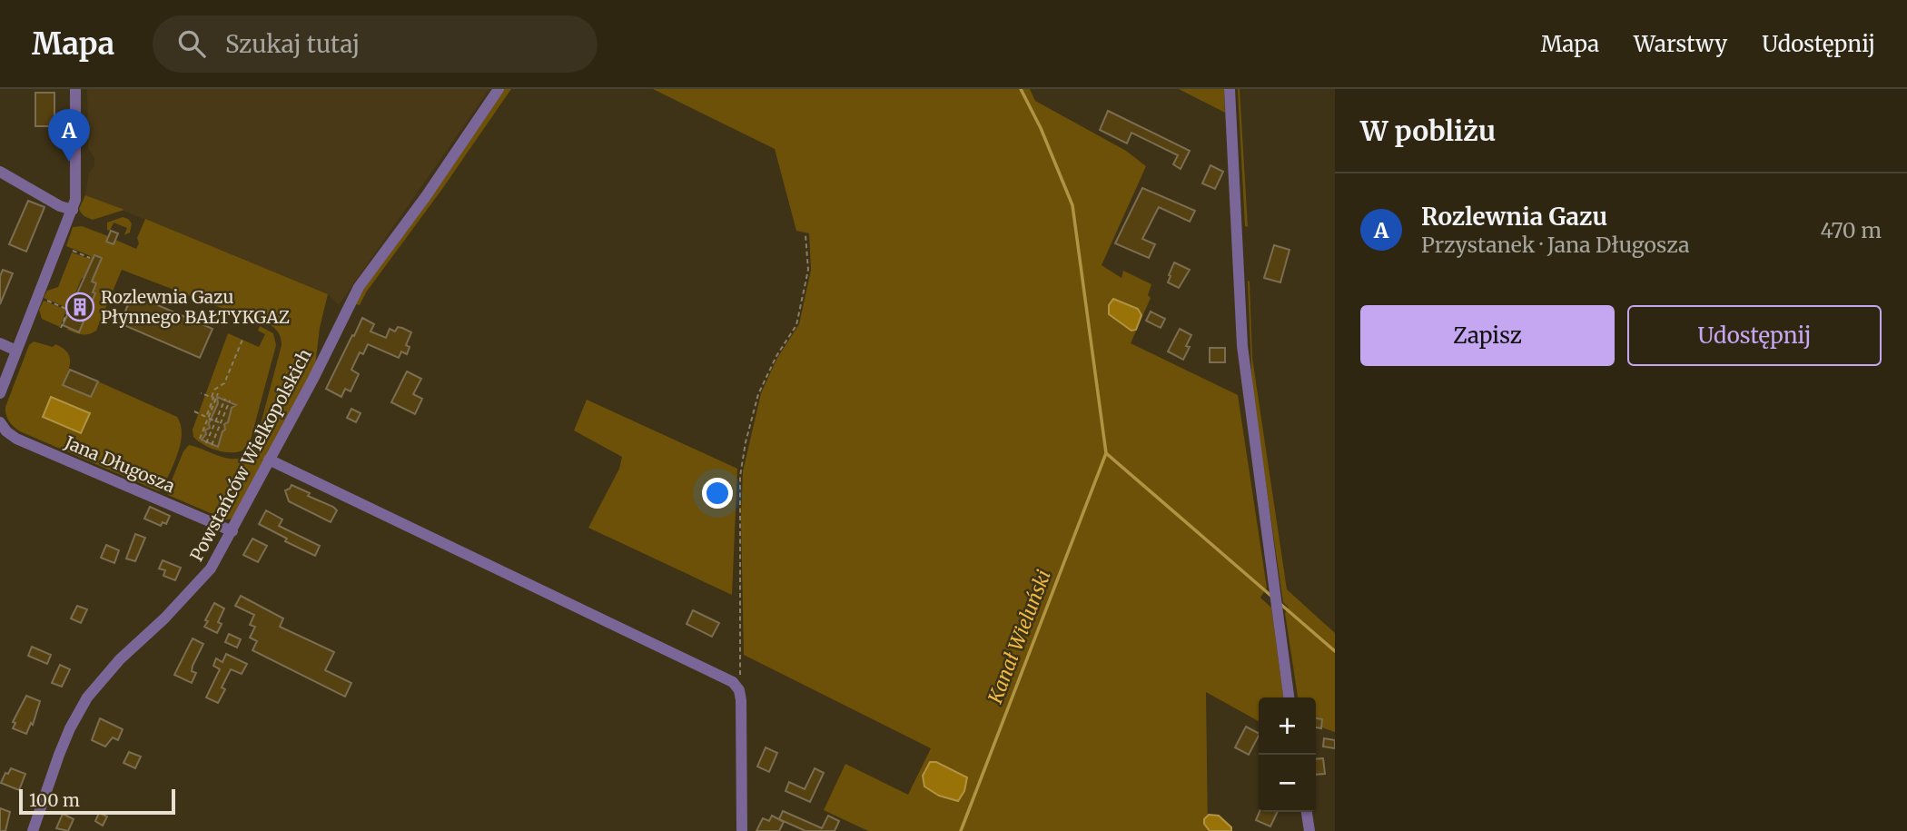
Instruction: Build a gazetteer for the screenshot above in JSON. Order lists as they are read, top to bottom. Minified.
{"streets":{"street":["Powstańców Wielkopolskich","Jana Długosza"]},"crossings":[["Powstańców Wielkopolskich","Jana Długosza"]],"water":["Kanał Wieluński"],"places":{"building":["Rozlewnia Gazu Płynnego BAŁTYKGAZ"]},"scale_bar":"100 m","page":{"header":"Mapa","search":"Szukaj tutaj","nav":["Mapa","Warstwy","Udostępnij"],"heading":"W pobliżu","pins":"A","list":[{"mark":"A","name":"Rozlewnia Gazu","note":"Przystanek · Jana Długosza","value":"470 m"}],"buttons":["Zapisz","Udostępnij"],"map_buttons":["+","−"],"scale":"100 m"}}
